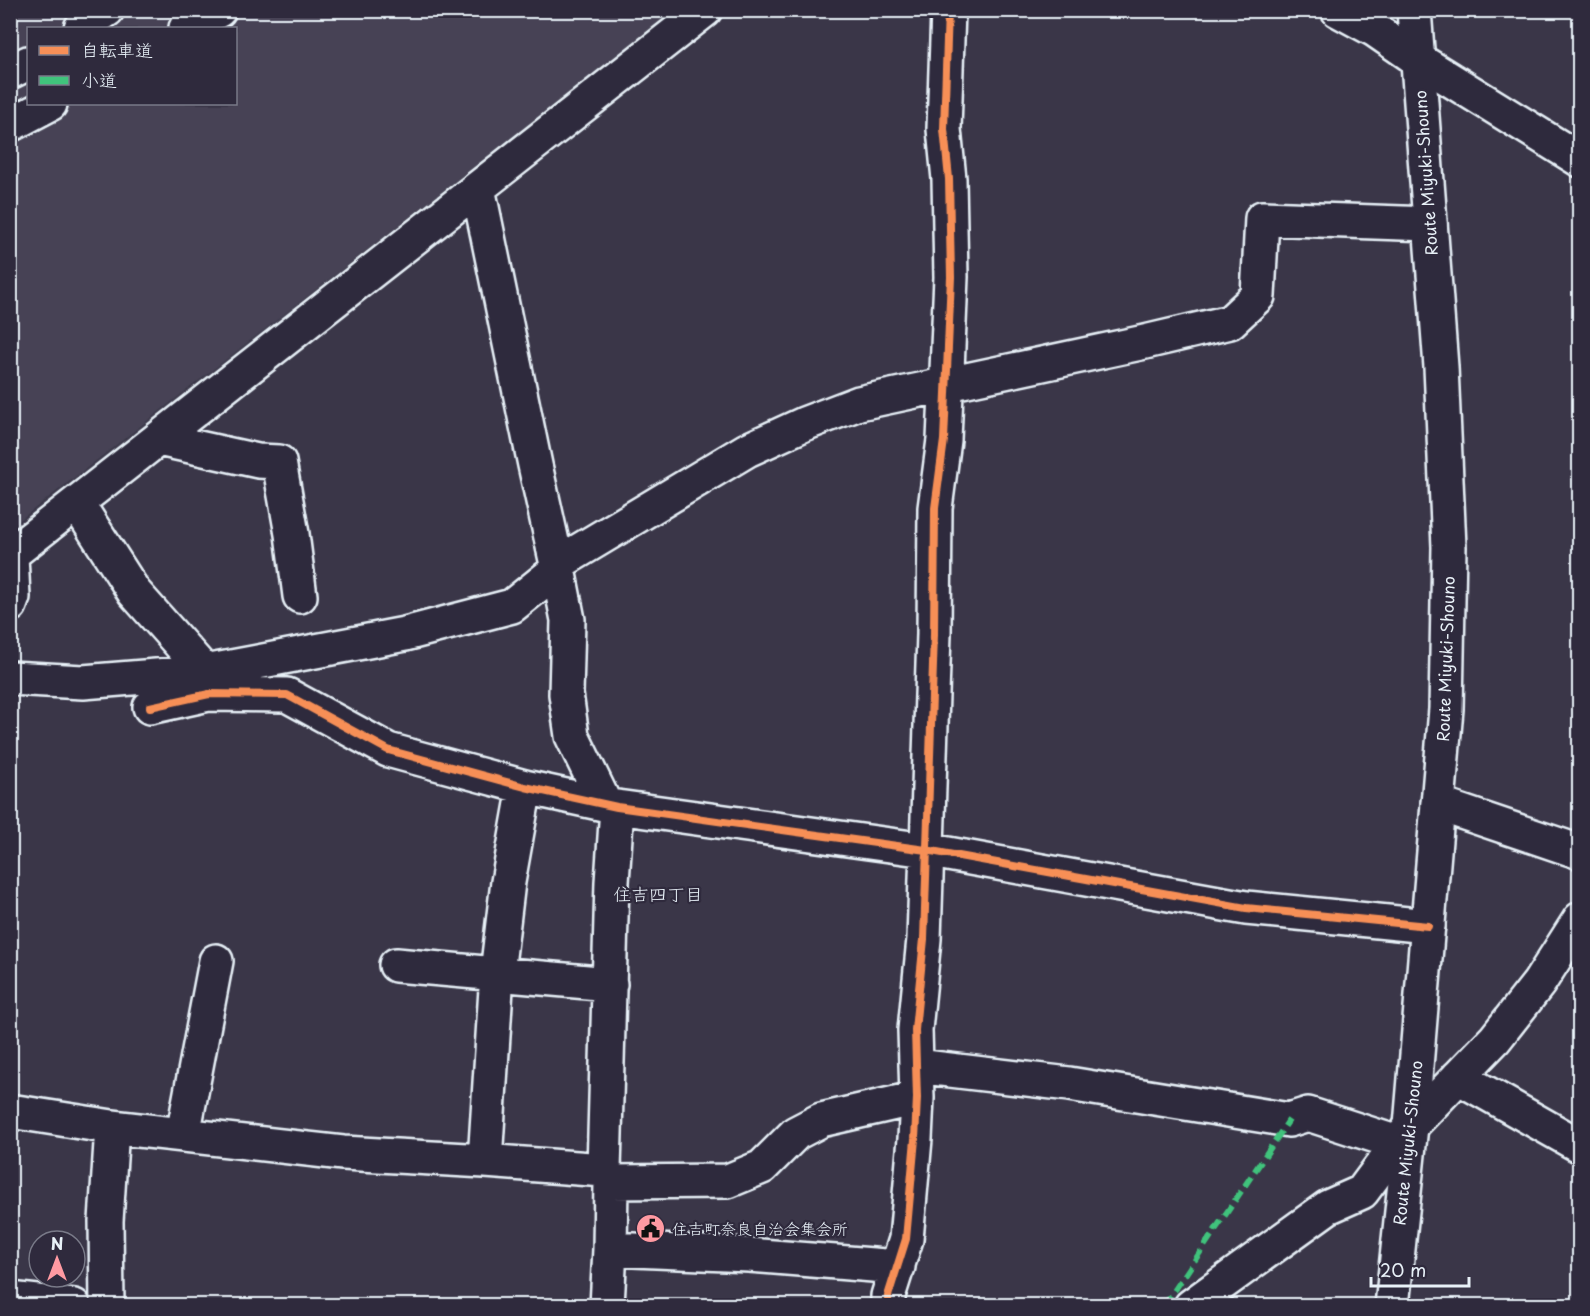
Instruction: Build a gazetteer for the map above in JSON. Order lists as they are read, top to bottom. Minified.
{"streets":{"street":["Route Miyuki-Shouno"]},"districts":["住吉四丁目"],"places":{"public building":["住吉町奈良自治会集会所"]},"legend":["自転車道","小道"],"scale_bar":"20 m","north":"top"}
